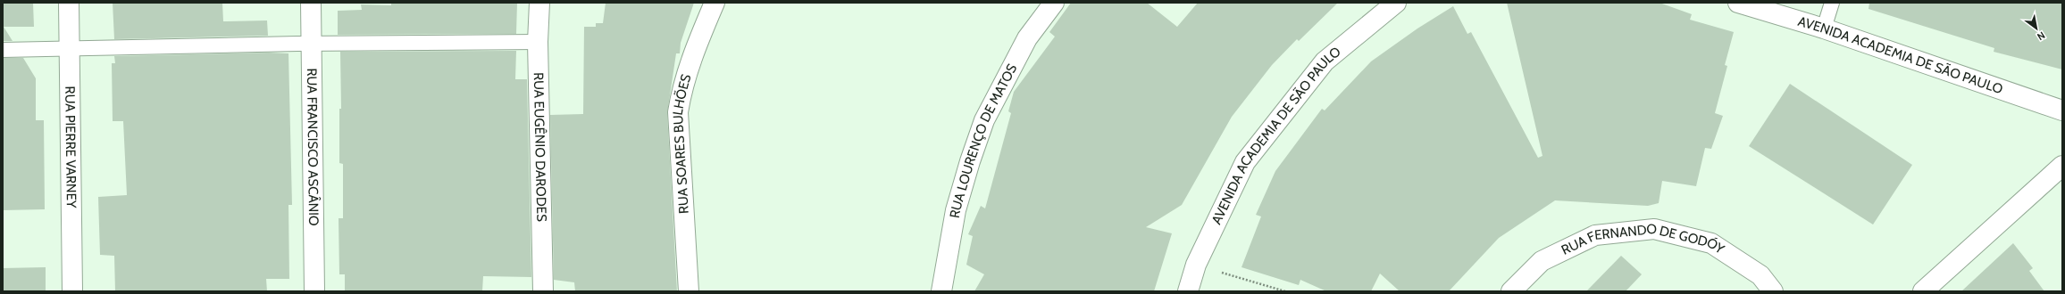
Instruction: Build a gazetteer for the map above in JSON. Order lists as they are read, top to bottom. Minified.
{"streets":{"street":["AVENIDA ACADEMIA DE SÃO PAULO","RUA LOURENÇO DE MATOS","RUA SOARES BULHÕES","RUA PIERRE VARNEY","RUA FRANCISCO ASCÂNIO","RUA EUGÊNIO DARODES","RUA FERNANDO DE GODÓY"]},"north":"bottom right"}
